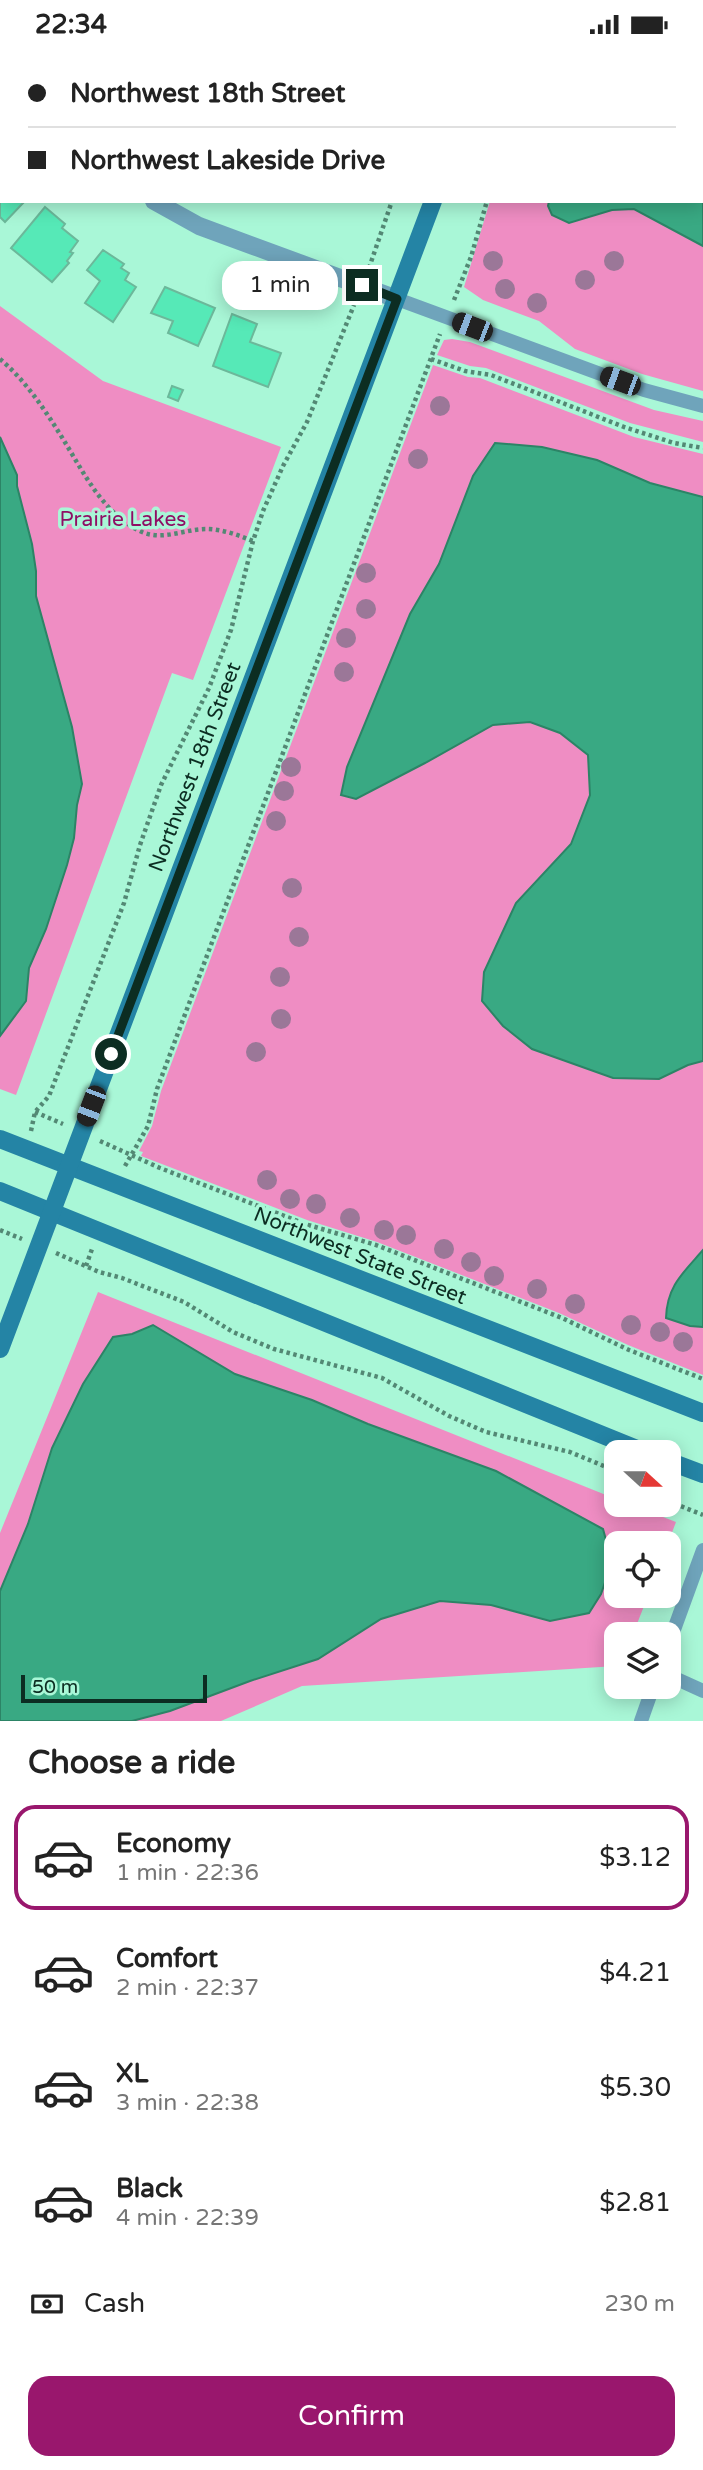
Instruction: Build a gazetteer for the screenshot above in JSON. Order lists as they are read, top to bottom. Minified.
{"streets":{"main road":["Northwest 18th Street","Northwest State Street"]},"crossings":[["Northwest 18th Street","Northwest State Street"]],"parks":["Prairie Lakes"],"scale_bar":"50 m","north":"right","page":{"status":"22:34","banner":["Northwest 18th Street","Northwest Lakeside Drive"],"bubble":"1 min","scale":"50 m","heading":"Choose a ride","list":[{"name":"Economy","note":"1 min · 22:36","value":"$3.12"},{"name":"Comfort","note":"2 min · 22:37","value":"$4.21"},{"name":"XL","note":"3 min · 22:38","value":"$5.30"},{"name":"Black","note":"4 min · 22:39","value":"$2.81"}],"pay":["Cash","230 m"],"buttons":"Confirm"}}
